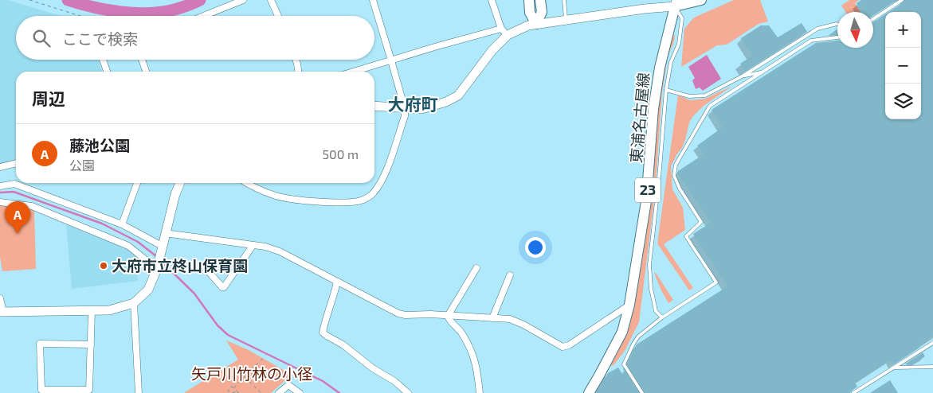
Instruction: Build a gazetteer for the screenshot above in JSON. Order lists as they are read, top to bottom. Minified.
{"streets":{"main road":["東浦名古屋線","23"]},"districts":["大府町"],"parks":["矢戸川竹林の小径"],"places":["大府市立柊山保育園"],"north":"bottom","page":{"map_buttons":["+","−"],"search":"ここで検索","heading":"周辺","list":[{"mark":"A","name":"藤池公園","note":"公園","value":"500 m"}],"pins":"A"}}
